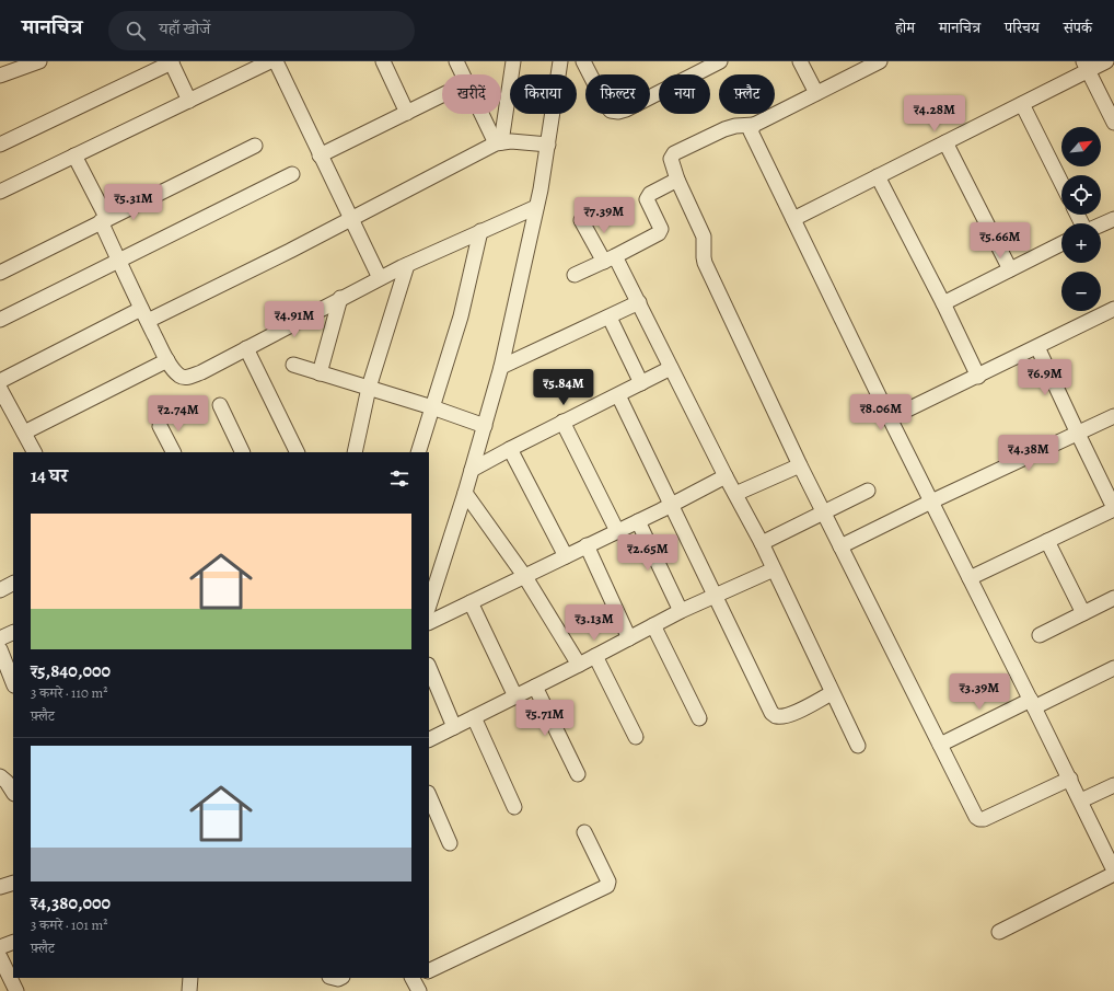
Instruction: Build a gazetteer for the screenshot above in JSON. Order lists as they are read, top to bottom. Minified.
{"north":"top right","page":{"header":"मानचित्र","search":"यहाँ खोजें","nav":["होम","मानचित्र","परिचय","संपर्क"],"chip":["खरीदें","किराया","फ़िल्टर","नया","फ़्लैट"],"price":["₹4.28M","₹5.31M","₹7.39M","₹5.66M","₹4.91M","₹6.9M","₹5.84M","₹8.06M","₹2.74M","₹4.38M","₹2.65M","₹3.13M","₹3.39M","₹5.71M"],"map_buttons":["+","−"],"heading":"14 घर","list":[{"name":"₹5,840,000","note":"3 कमरे · 110 m² · फ़्लैट"},{"name":"₹4,380,000","note":"3 कमरे · 101 m² · फ़्लैट"}]}}
